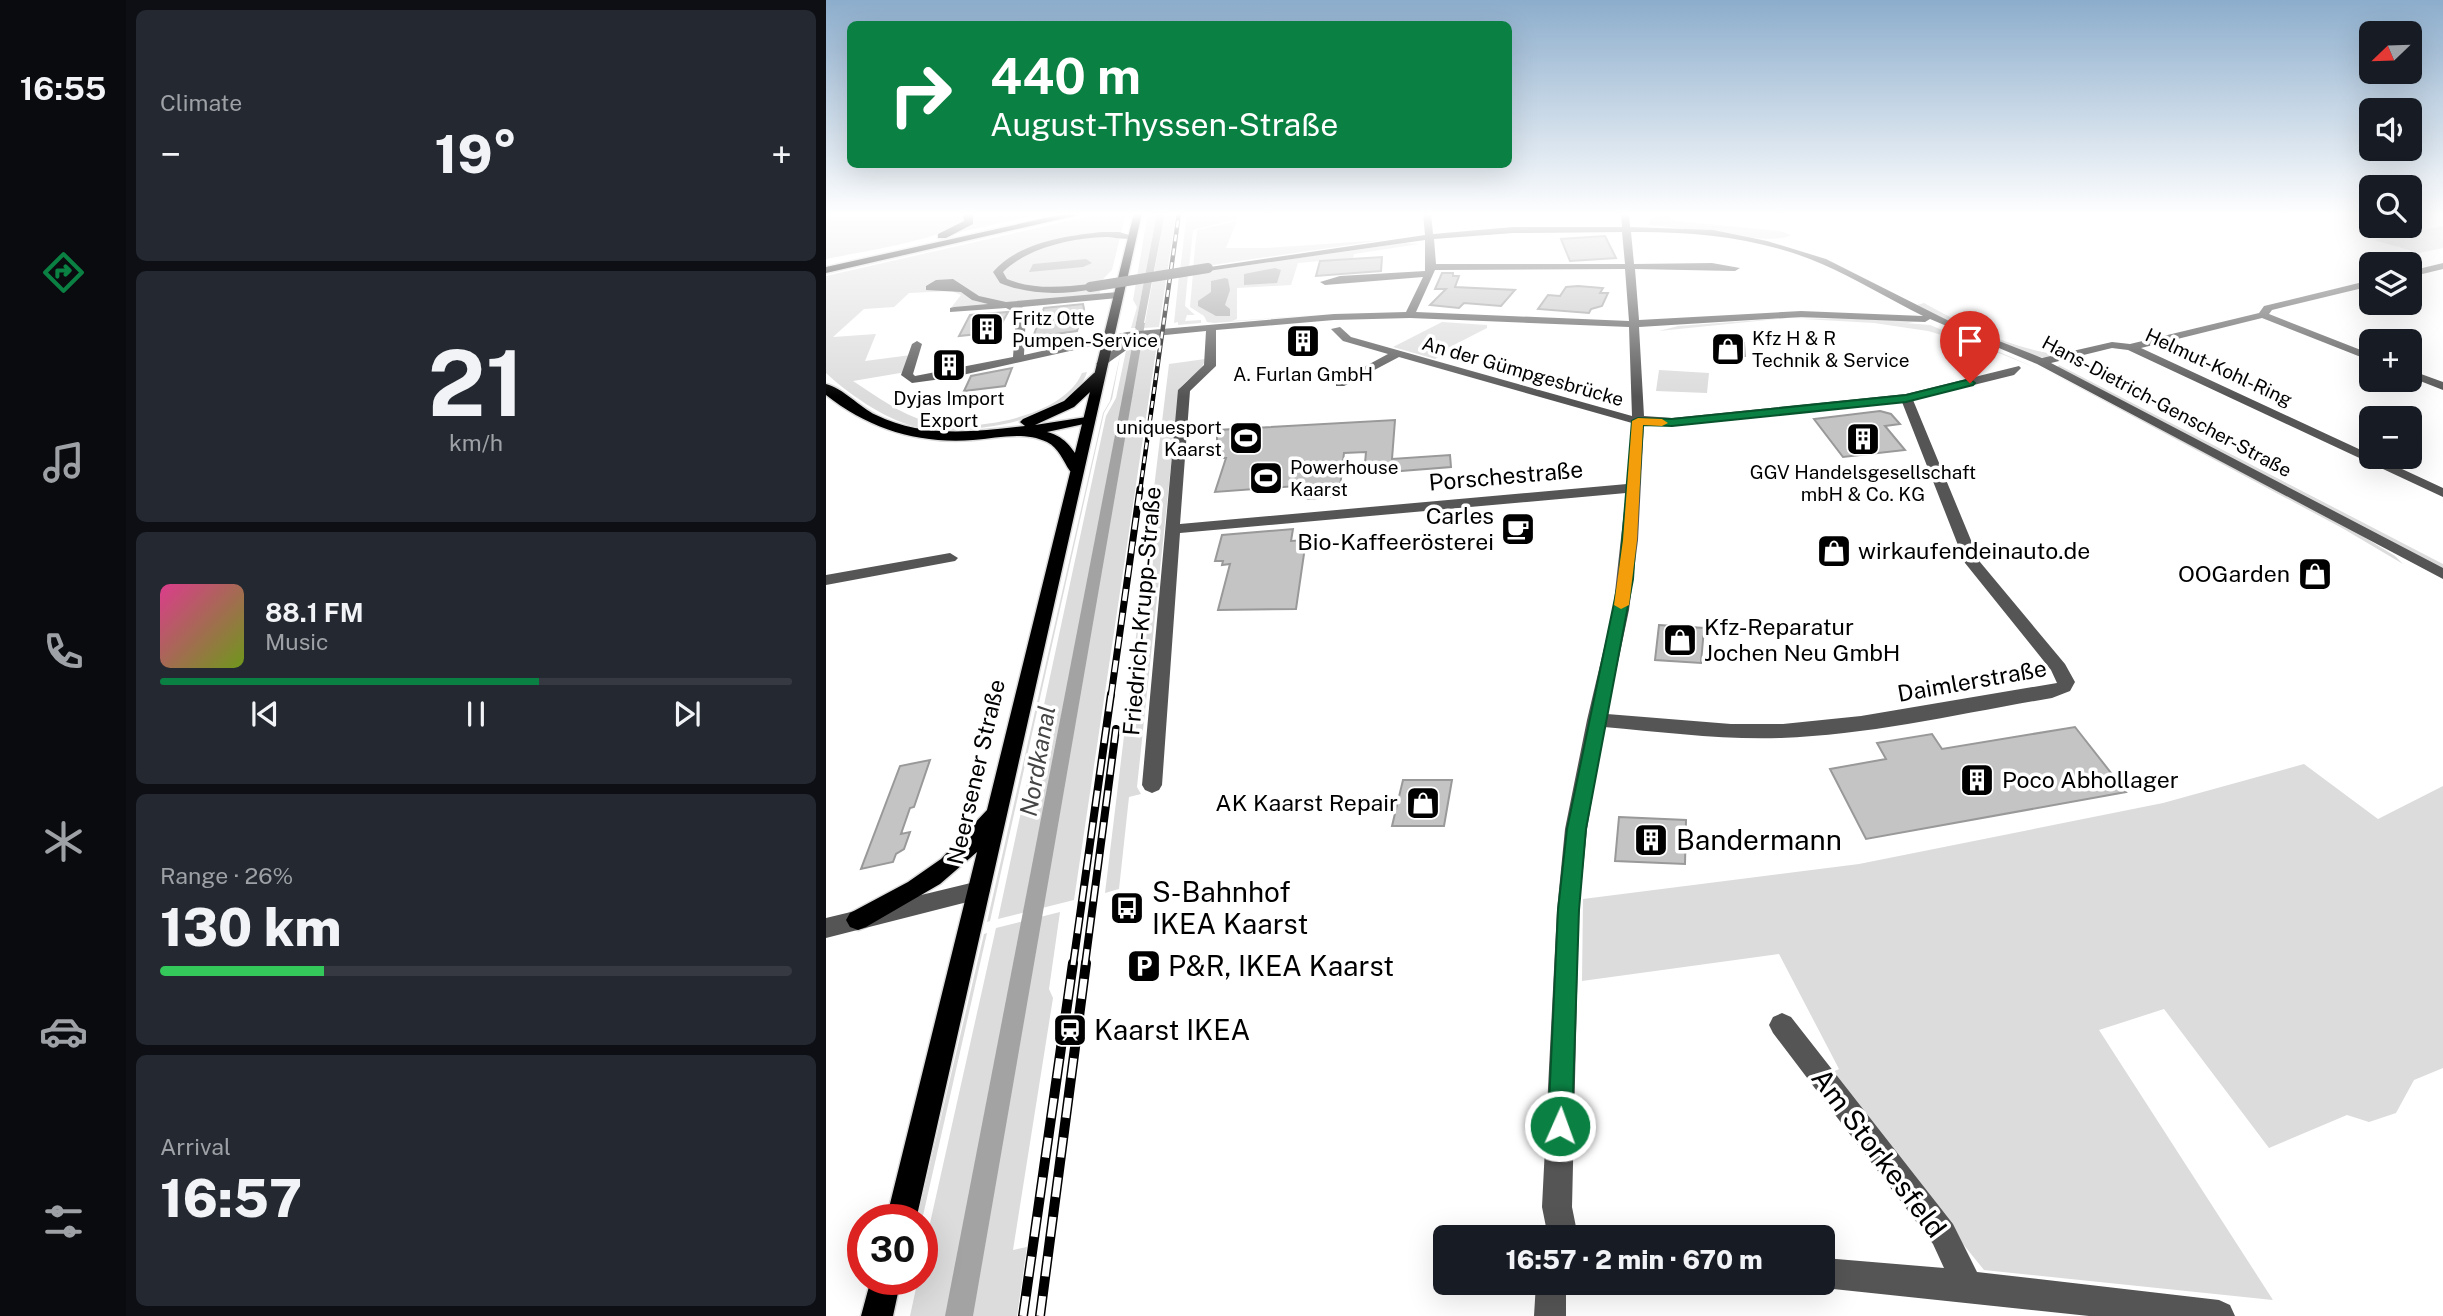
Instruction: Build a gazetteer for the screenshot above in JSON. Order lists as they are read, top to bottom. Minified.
{"streets":{"main road":["Neersener Straße"],"street":["Helmut-Kohl-Ring","An der Gümpgesbrücke","Hans-Dietrich-Genscher-Straße","Porschestraße","Friedrich-Krupp-Straße","Daimlerstraße","Am Storkesfeld"]},"crossings":[["An der Gümpgesbrücke","Daimlerstraße"],["Porschestraße","Friedrich-Krupp-Straße"]],"water":["Nordkanal"],"places":{"building":["Fritz Otte Pumpen-Service","A. Furlan GmbH","Dyjas Import Export","GGV Handelsgesellschaft mbH & Co. KG","Poco Abhollager","Bandermann"],"shop":["Kfz H & R Technik & Service","wirkaufendeinauto.de","OOGarden","Kfz-Reparatur Jochen Neu GmbH","AK Kaarst Repair"],"sports":["uniquesport Kaarst","Powerhouse Kaarst"],"cafe":["Carles Bio-Kaffeerösterei"],"bus stop":["S-Bahnhof IKEA Kaarst"],"parking":["P&R, IKEA Kaarst"],"station":["Kaarst IKEA"]},"north":"bottom left","page":{"tabs":"16:55","tile":["Climate",["21","km/h"],["Range · 26%","130 km"],["Arrival","16:57"]],"map_buttons":["+","−"],"turn":["440 m","August-Thyssen-Straße"],"heat":["−","19°","+"],"song":["88.1 FM","Music"],"limit":"30","trip":"16:57 · 2 min · 670 m"}}
